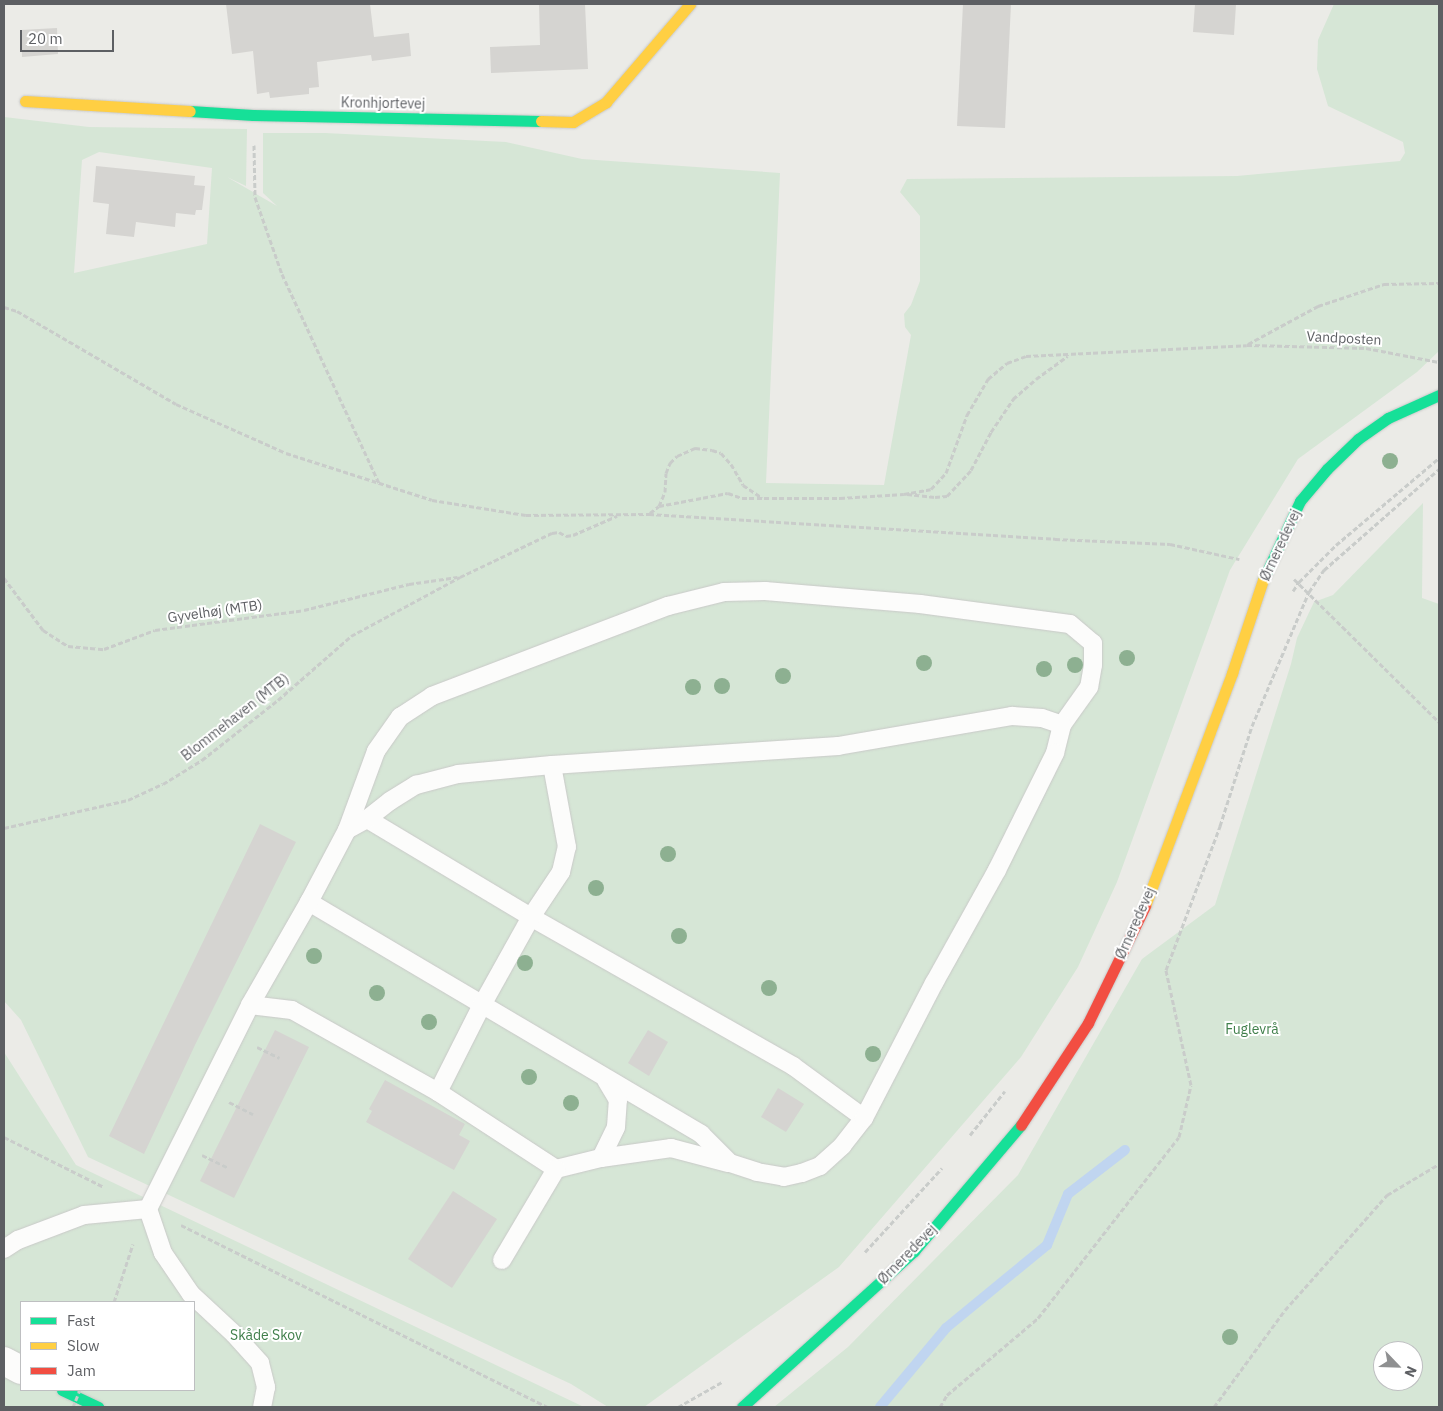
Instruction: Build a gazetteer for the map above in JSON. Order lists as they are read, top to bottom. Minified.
{"streets":{"street":["Kronhjortevej","Ørneredevej"],"path":["Vandposten","Gyvelhøj (MTB)","Blommehaven (MTB)"]},"crossings":[["Gyvelhøj (MTB)","Blommehaven (MTB)"]],"parks":["Fuglevrå","Skåde Skov"],"legend":["Fast","Slow","Jam"],"scale_bar":"20 m","north":"bottom right"}
